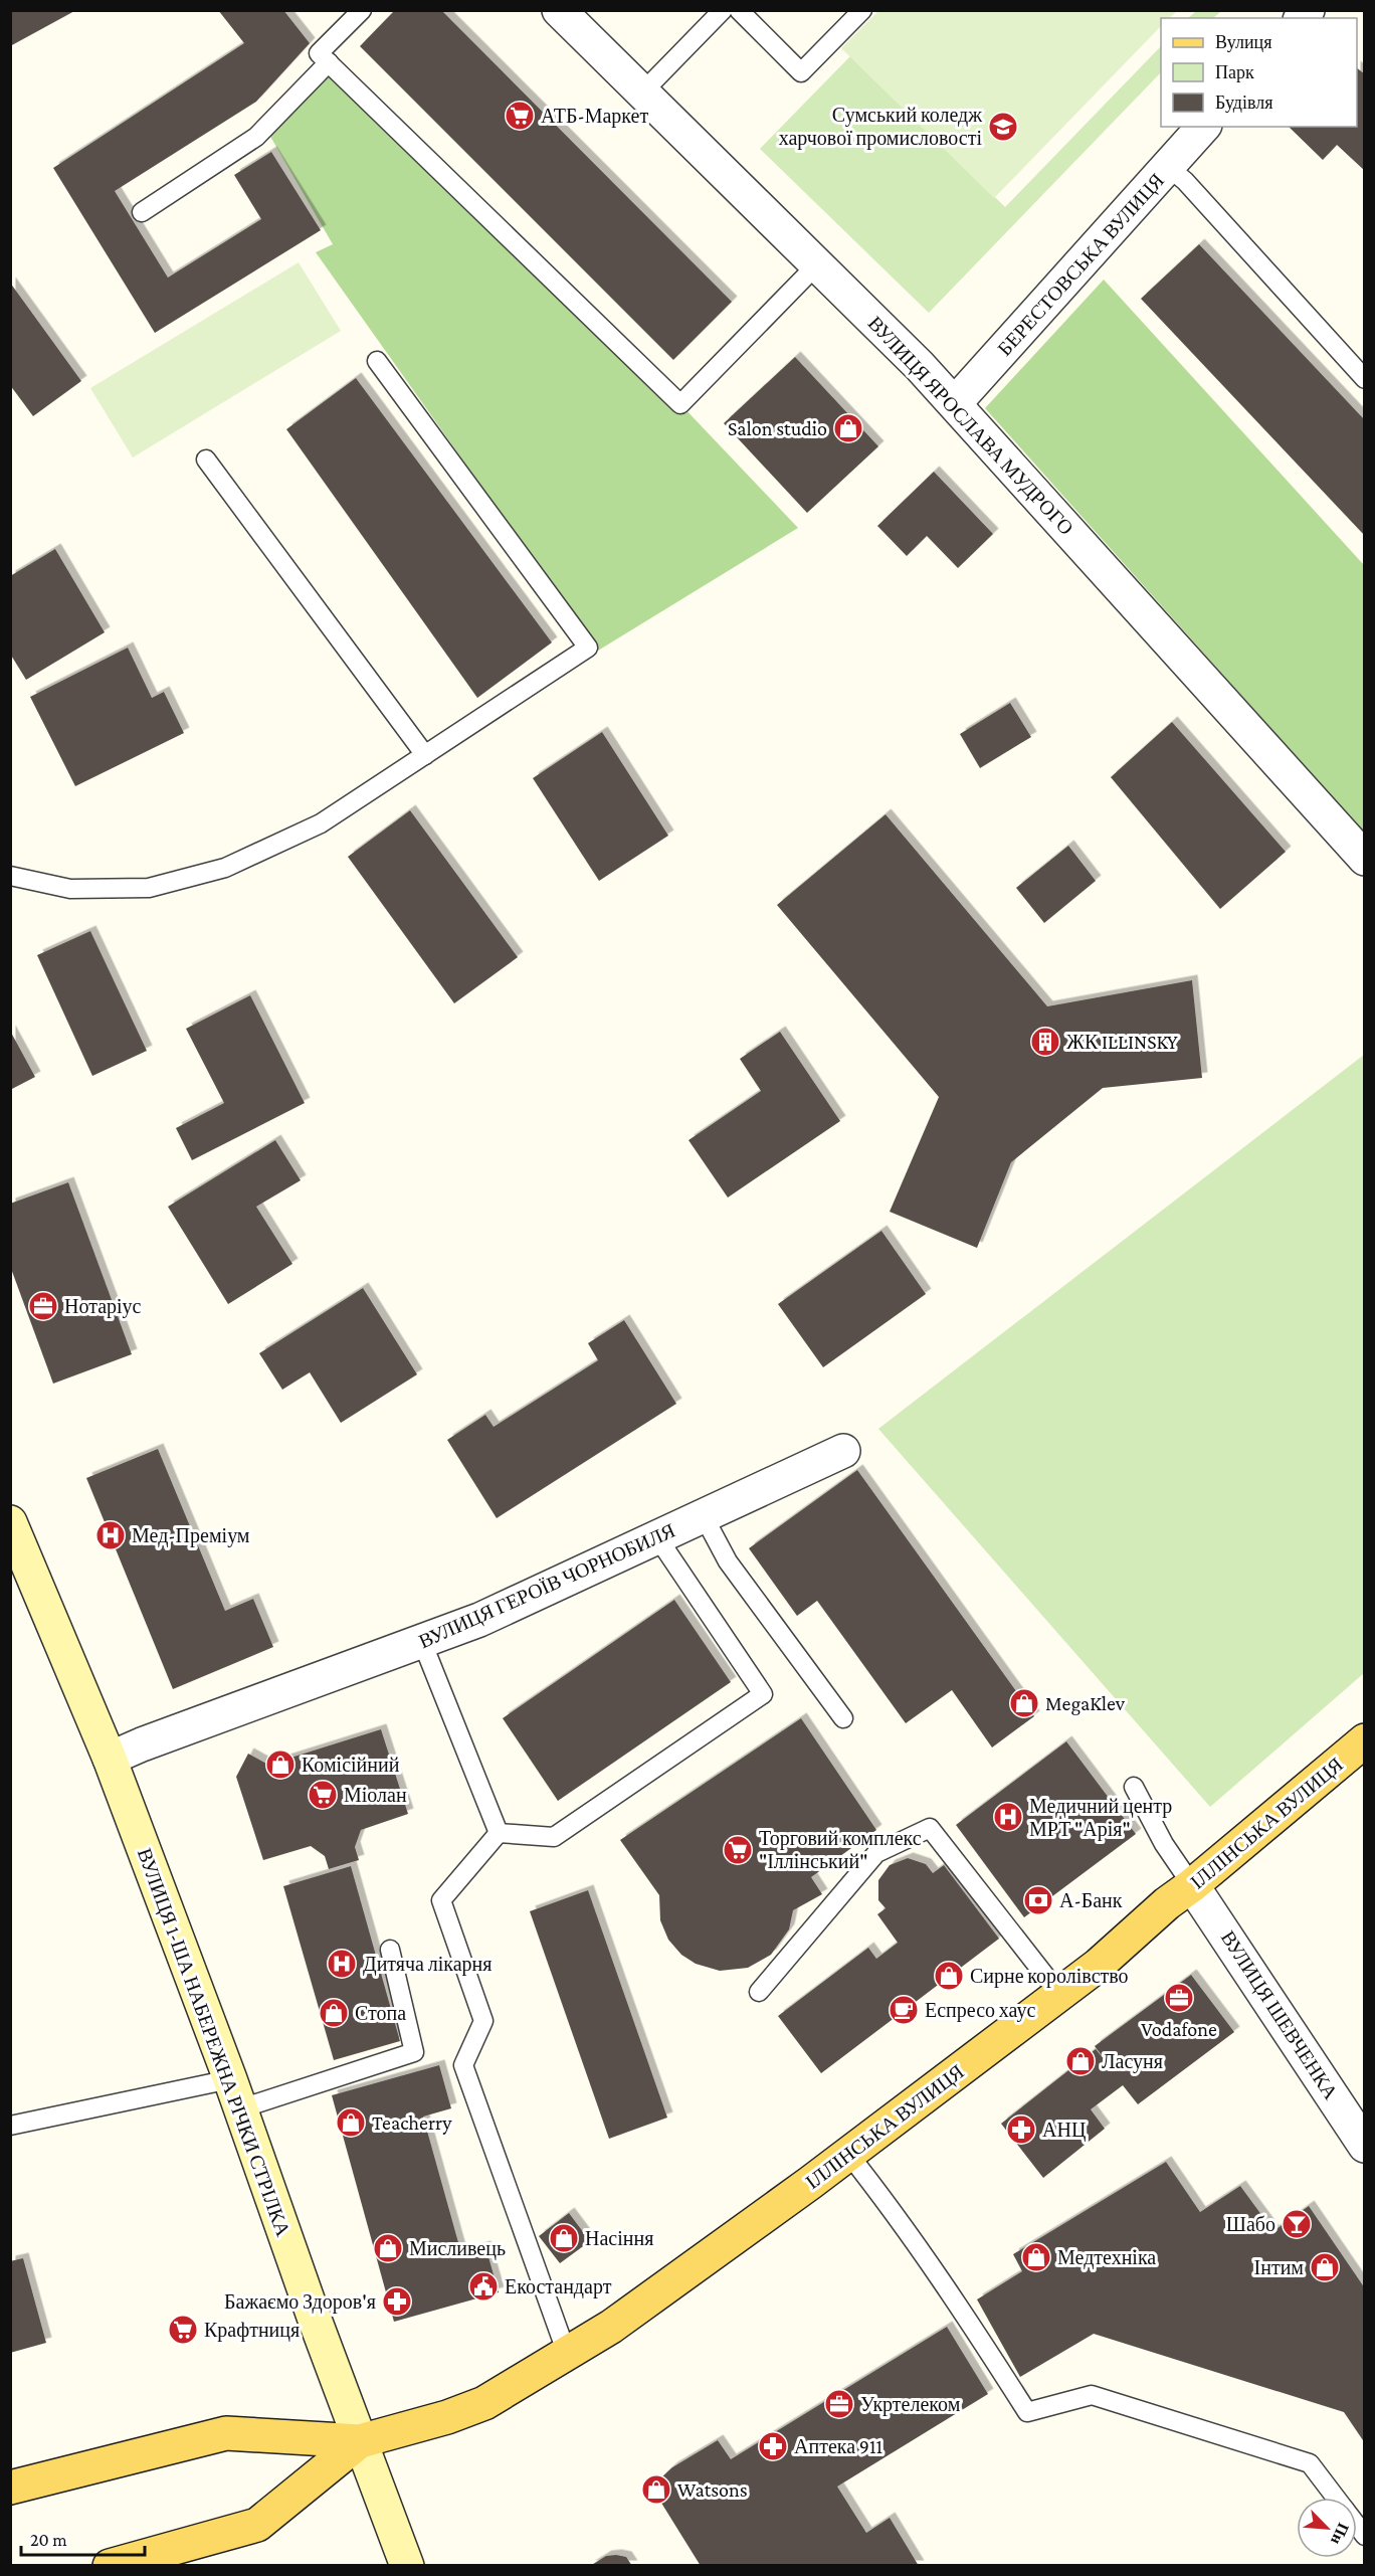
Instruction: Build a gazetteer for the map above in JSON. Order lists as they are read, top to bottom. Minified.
{"streets":{"main road":["ІЛЛІНСЬКА ВУЛИЦЯ"],"street":["БЕРЕСТОВСЬКА ВУЛИЦЯ","ВУЛИЦЯ ЯРОСЛАВА МУДРОГО","ВУЛИЦЯ ГЕРОЇВ ЧОРНОБИЛЯ","ВУЛИЦЯ ШЕВЧЕНКА","ВУЛИЦЯ 1-ША НАБЕРЕЖНА РІЧКИ СТРІЛКА"]},"crossings":[["БЕРЕСТОВСЬКА ВУЛИЦЯ","ВУЛИЦЯ ЯРОСЛАВА МУДРОГО"],["ВУЛИЦЯ ГЕРОЇВ ЧОРНОБИЛЯ","ВУЛИЦЯ 1-ША НАБЕРЕЖНА РІЧКИ СТРІЛКА"],["ІЛЛІНСЬКА ВУЛИЦЯ","ВУЛИЦЯ ШЕВЧЕНКА"],["ІЛЛІНСЬКА ВУЛИЦЯ","ВУЛИЦЯ 1-ША НАБЕРЕЖНА РІЧКИ СТРІЛКА"]],"places":{"supermarket":["АТБ-Маркет","Міолан","Торговий комплекс \"Іллінський\"","Крафтниця"],"school or university":["Сумський коледж харчової промисловості"],"shop":["Salon studio","MegaKlev","Комісійний","Сирне королівство","Стопа","Ласуня","Teacherry","Насіння","Мисливець","Медтехніка","Інтим","Watsons"],"building":["ЖК ILLINSKY"],"office":["Нотаріус","Vodafone","Укртелеком"],"hospital":["Мед-Преміум","Медичний центр МРТ \"Арія\"","Дитяча лікарня"],"bank":["А-Банк"],"cafe":["Еспресо хаус"],"pharmacy":["АНЦ","Бажаємо Здоров'я","Аптека 911"],"bar":["Шабо"],"public building":["Екостандарт"]},"legend":["Вулиця","Парк","Будівля"],"scale_bar":"20 m","north":"bottom right"}
